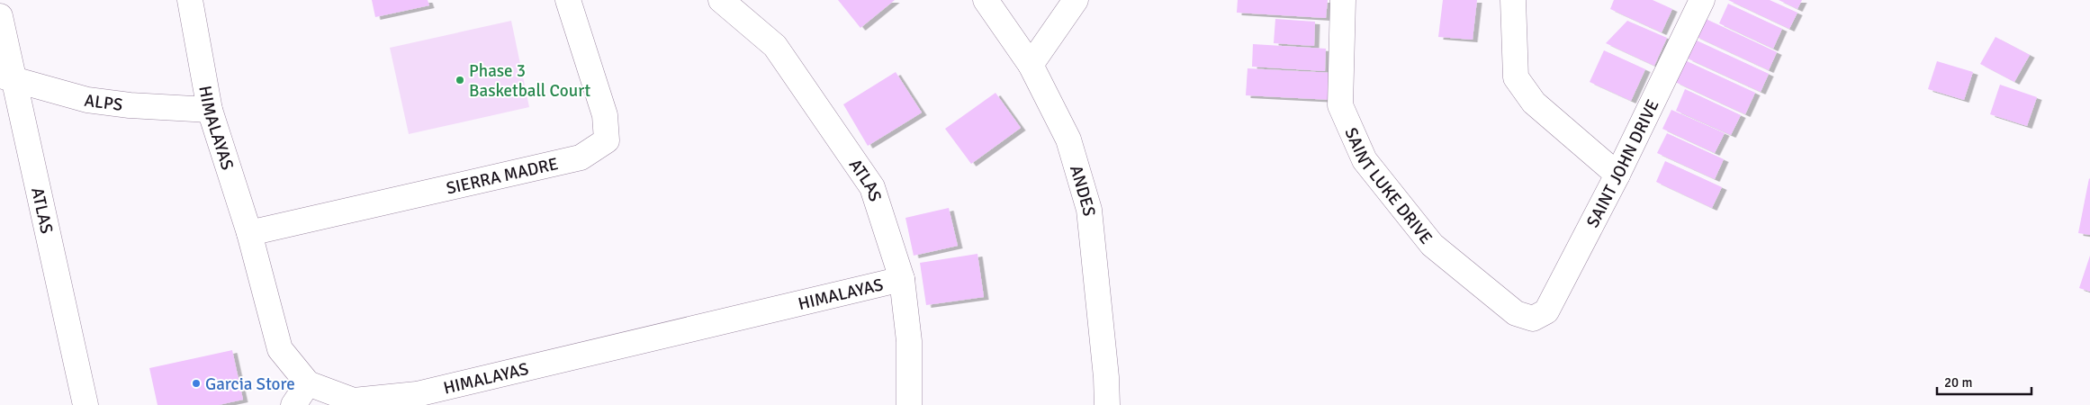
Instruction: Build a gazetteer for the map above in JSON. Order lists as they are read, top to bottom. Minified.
{"streets":{"street":["ALPS","HIMALAYAS","SAINT JOHN DRIVE","SIERRA MADRE","ATLAS","SAINT LUKE DRIVE","ANDES"]},"crossings":[["ALPS","HIMALAYAS"],["ALPS","ATLAS"],["HIMALAYAS","SIERRA MADRE"],["HIMALAYAS","ATLAS"],["SAINT JOHN DRIVE","SAINT LUKE DRIVE"]],"places":["Phase 3 Basketball Court","Garcia Store"],"scale_bar":"20 m"}
